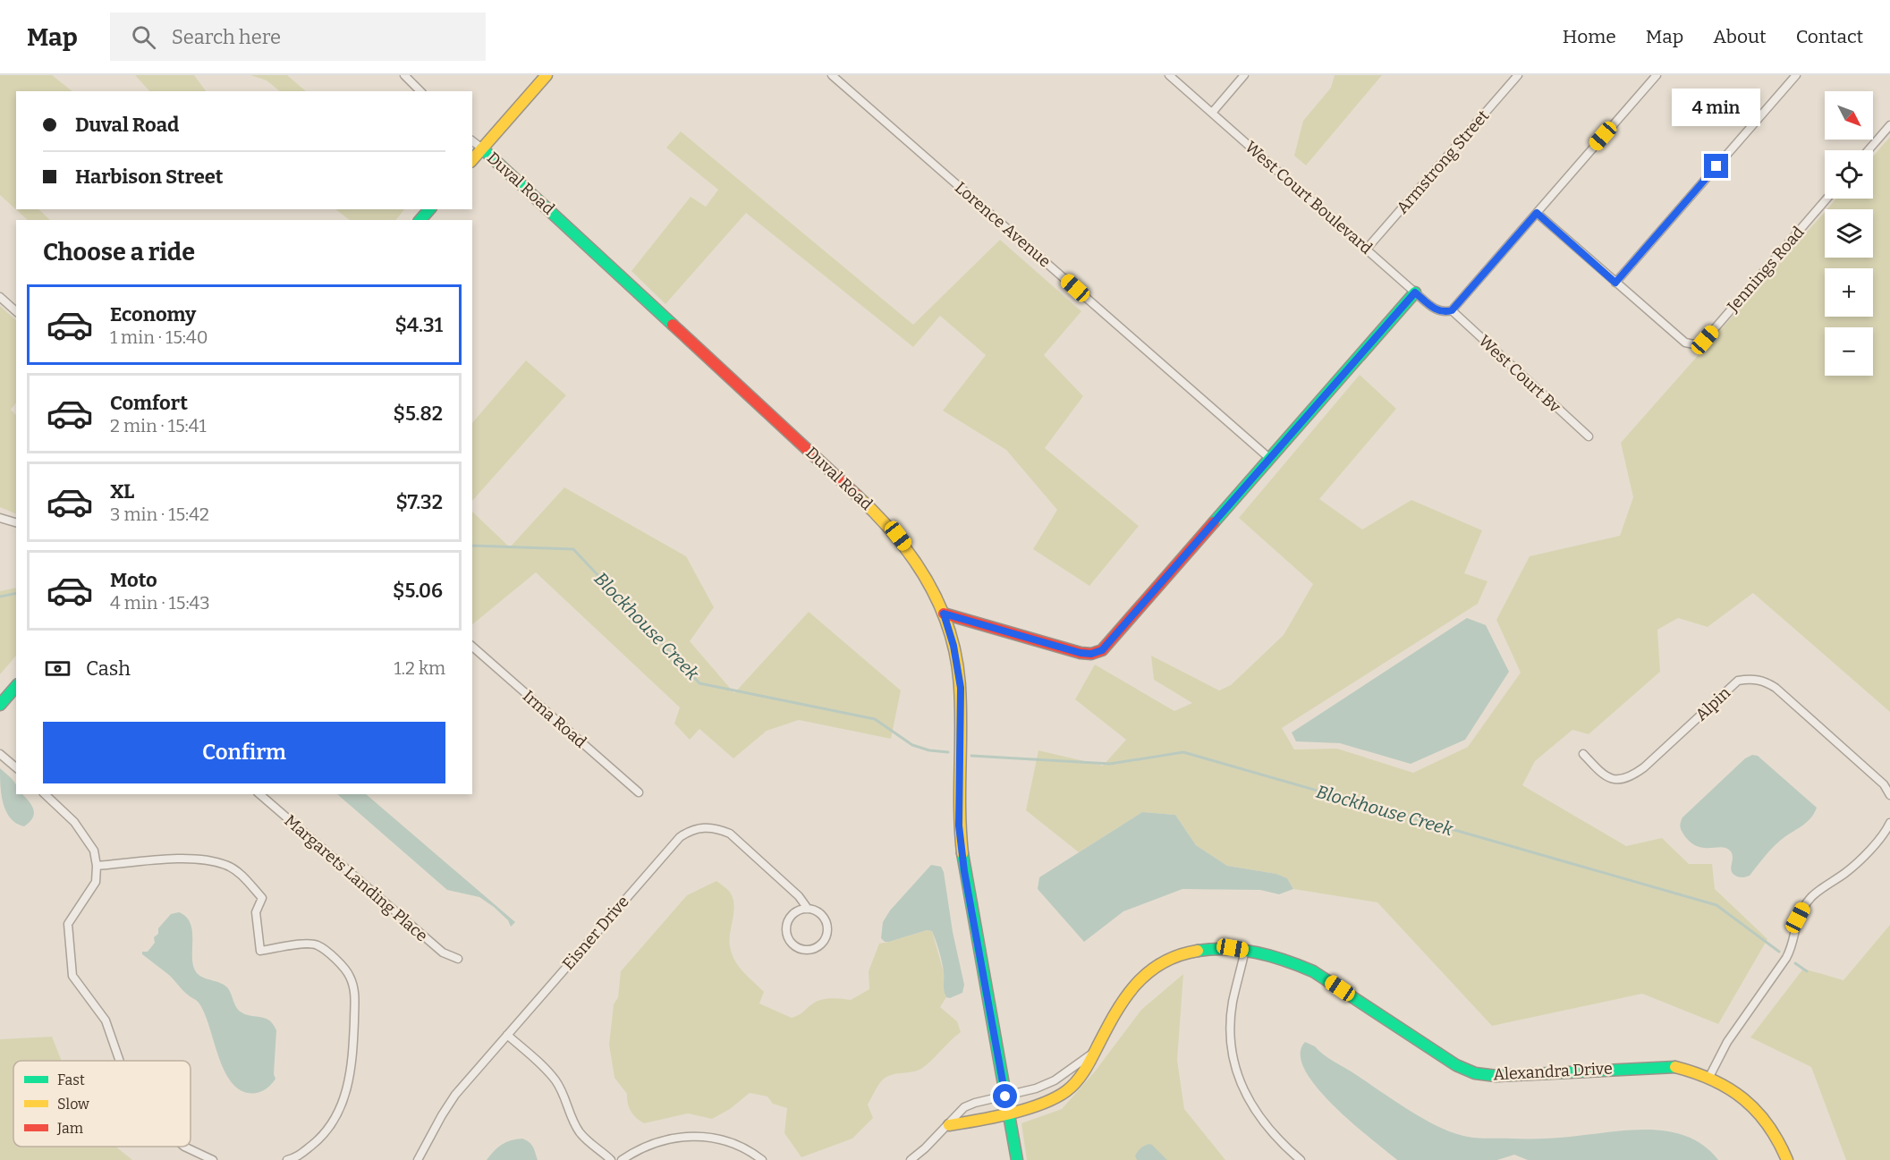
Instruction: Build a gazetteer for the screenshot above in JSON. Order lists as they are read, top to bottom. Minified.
{"streets":{"street":["Armstrong Street","Duval Road","West Court Boulevard","Lorence Avenue","Jennings Road","West Court Bv","Alpin","Irma Road","Margarets Landing Place","Eisner Drive","Alexandra Drive"]},"crossings":[["Armstrong Street","West Court Boulevard"],["Duval Road","Alexandra Drive"],["West Court Boulevard","West Court Bv"]],"water":["Blockhouse Creek"],"legend":["Fast","Slow","Jam"],"north":"bottom right","page":{"header":"Map","search":"Search here","nav":["Home","Map","About","Contact"],"bubble":"4 min","map_buttons":["+","−"],"banner":["Duval Road","Harbison Street"],"heading":"Choose a ride","list":[{"name":"Economy","note":"1 min · 15:40","value":"$4.31"},{"name":"Comfort","note":"2 min · 15:41","value":"$5.82"},{"name":"XL","note":"3 min · 15:42","value":"$7.32"},{"name":"Moto","note":"4 min · 15:43","value":"$5.06"}],"pay":["Cash","1.2 km"],"buttons":"Confirm"}}
